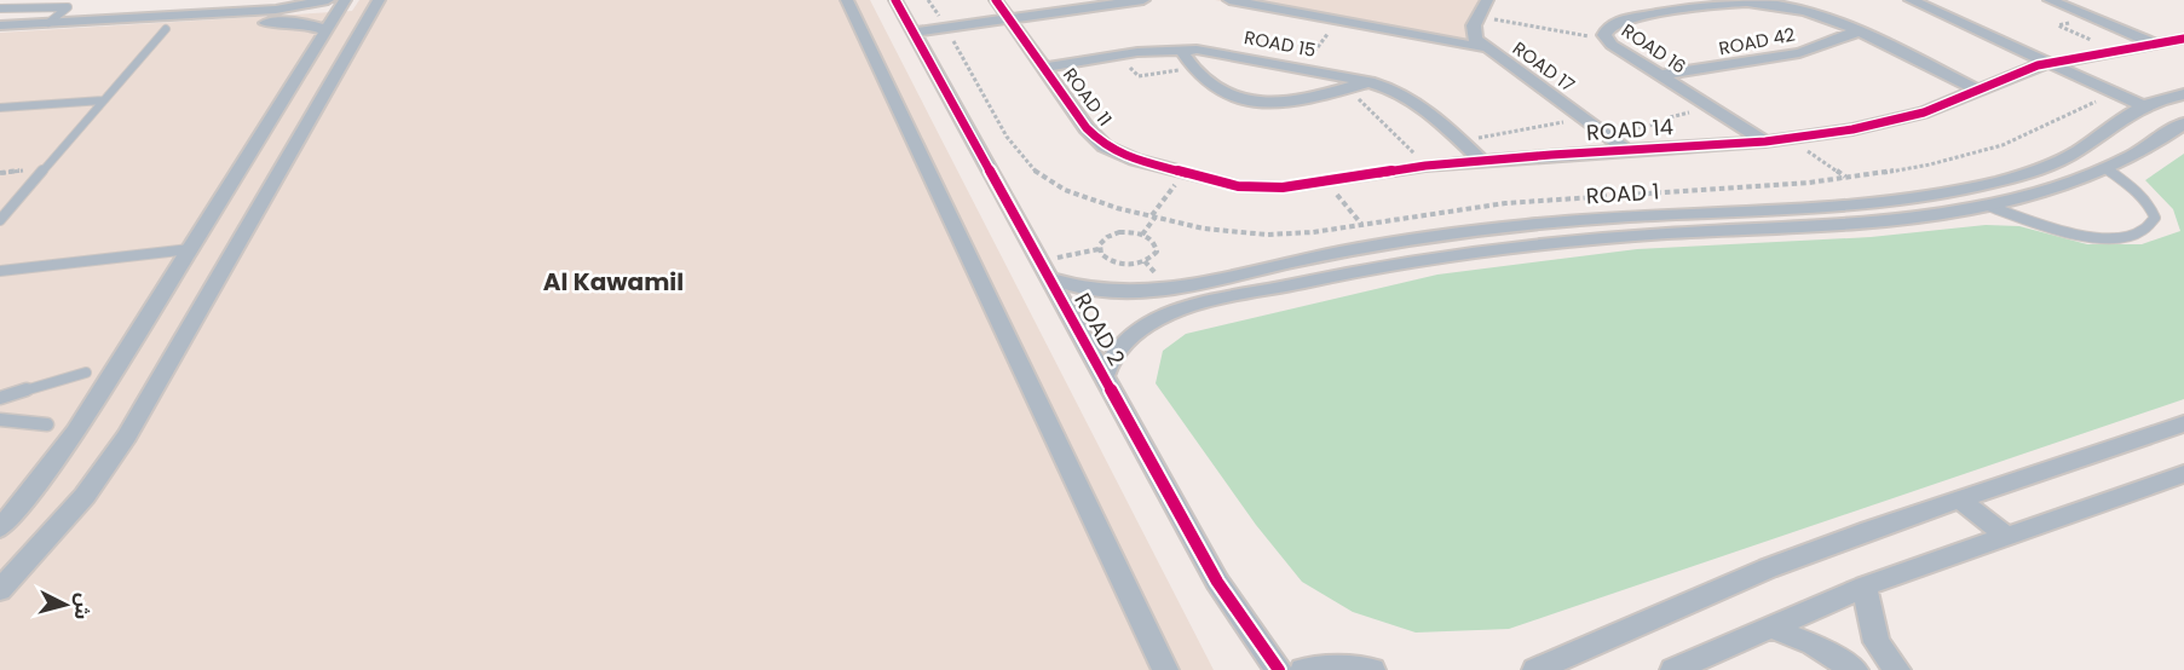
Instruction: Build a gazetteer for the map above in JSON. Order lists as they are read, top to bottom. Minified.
{"streets":{"street":["ROAD 42","ROAD 15","ROAD 16","ROAD 17","ROAD 11","ROAD 14","ROAD 1","ROAD 2"]},"crossings":[["ROAD 42","ROAD 16"],["ROAD 15","ROAD 11"],["ROAD 15","ROAD 14"],["ROAD 16","ROAD 14"],["ROAD 17","ROAD 14"],["ROAD 11","ROAD 14"],["ROAD 1","ROAD 2"]],"districts":["Al Kawamil"],"north":"right"}
